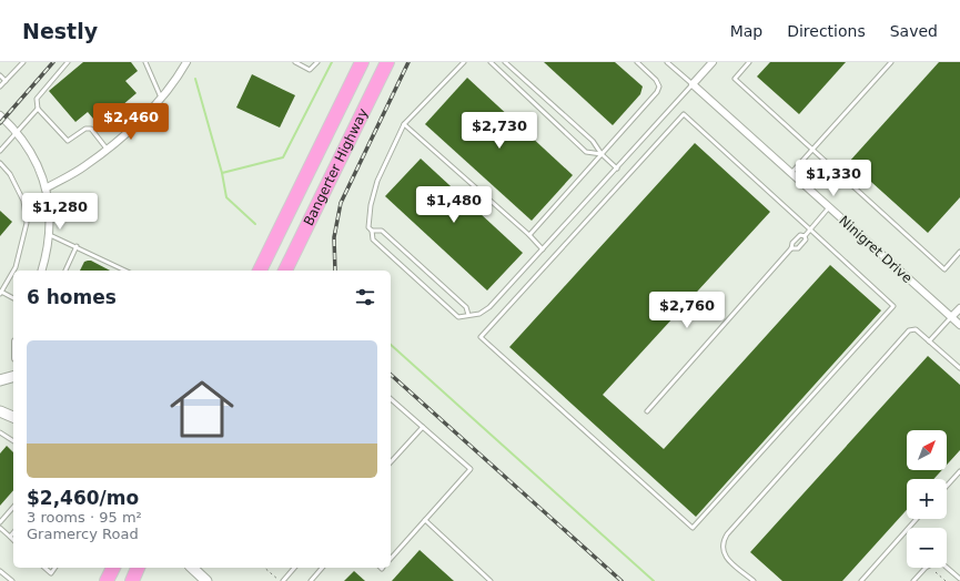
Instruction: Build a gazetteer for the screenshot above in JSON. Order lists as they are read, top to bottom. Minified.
{"streets":{"highway":["Bangerter Highway"],"street":["Ninigret Drive"]},"north":"top right","page":{"header":"Nestly","nav":["Map","Directions","Saved"],"price":["$2,460","$2,730","$1,330","$1,480","$1,280","$2,760"],"heading":"6 homes","list":[{"name":"$2,460/mo","note":"3 rooms · 95 m² · Gramercy Road"}],"map_buttons":["+","−"]}}
